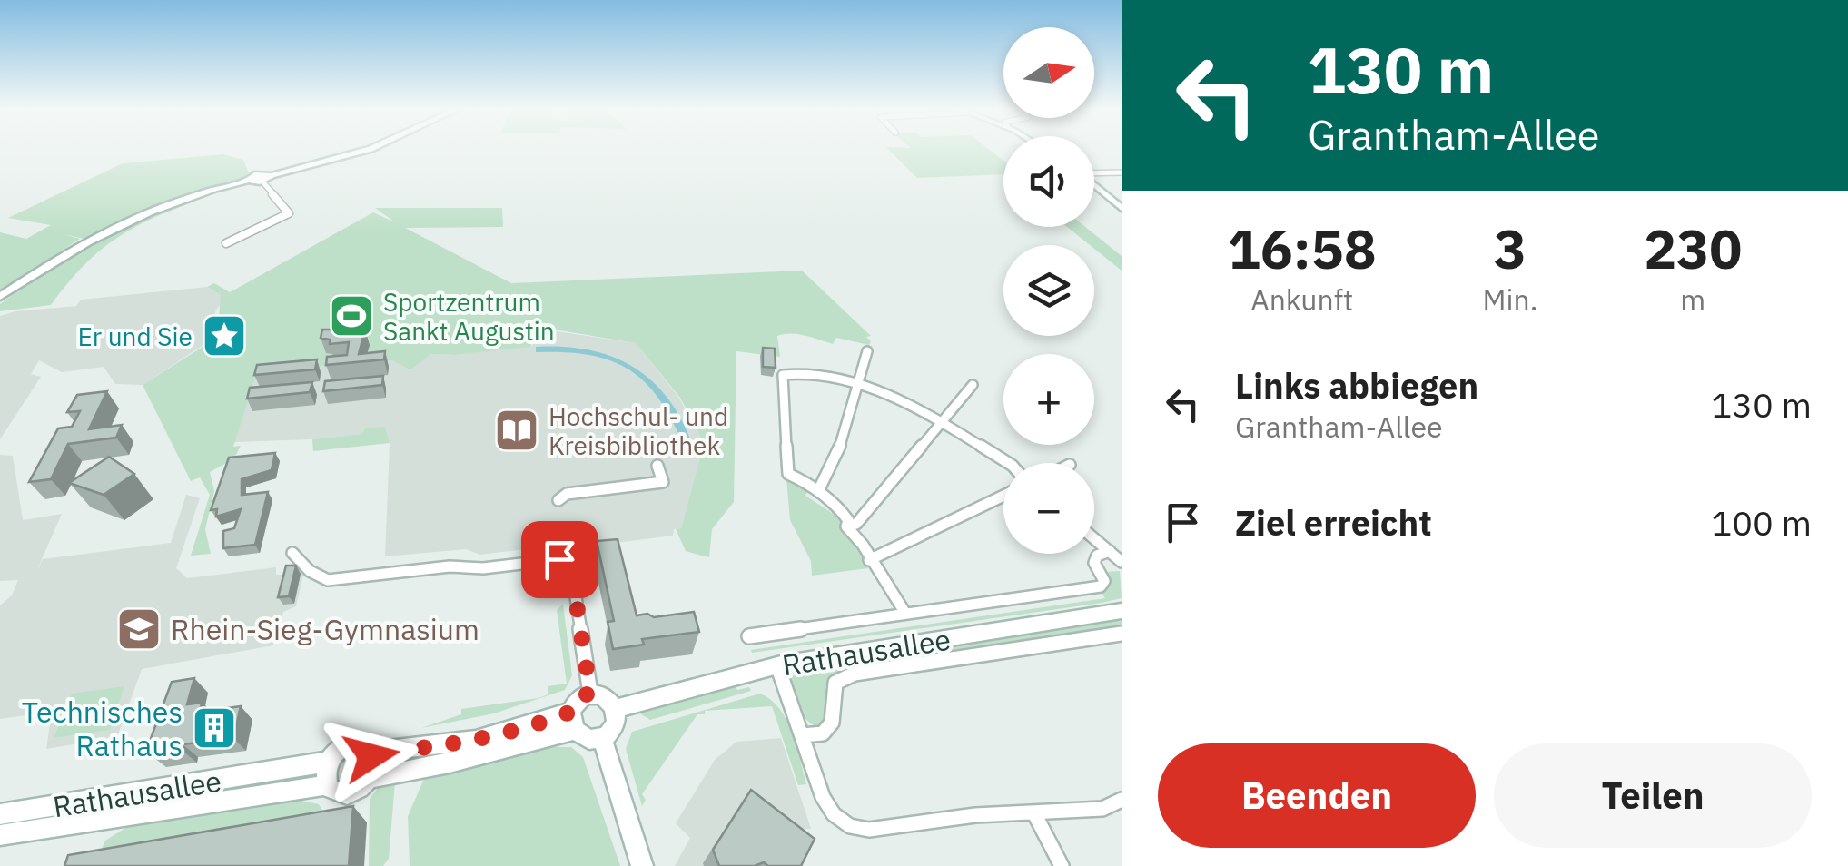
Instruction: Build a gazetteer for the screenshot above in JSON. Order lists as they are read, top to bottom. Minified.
{"streets":{"street":["Rathausallee"]},"places":{"sports":["Sportzentrum Sankt Augustin"],"place":["Er und Sie"],"library":["Hochschul- und Kreisbibliothek"],"school or university":["Rhein-Sieg-Gymnasium"],"building":["Technisches Rathaus"]},"north":"right","page":{"turn":["130 m","Grantham-Allee"],"map_buttons":["+","−"],"eta":["16:58","Ankunft","3","Min.","230","m"],"list":[{"name":"Links abbiegen","note":"Grantham-Allee","value":"130 m"},{"name":"Ziel erreicht","value":"100 m"}],"buttons":["Beenden","Teilen"]}}
